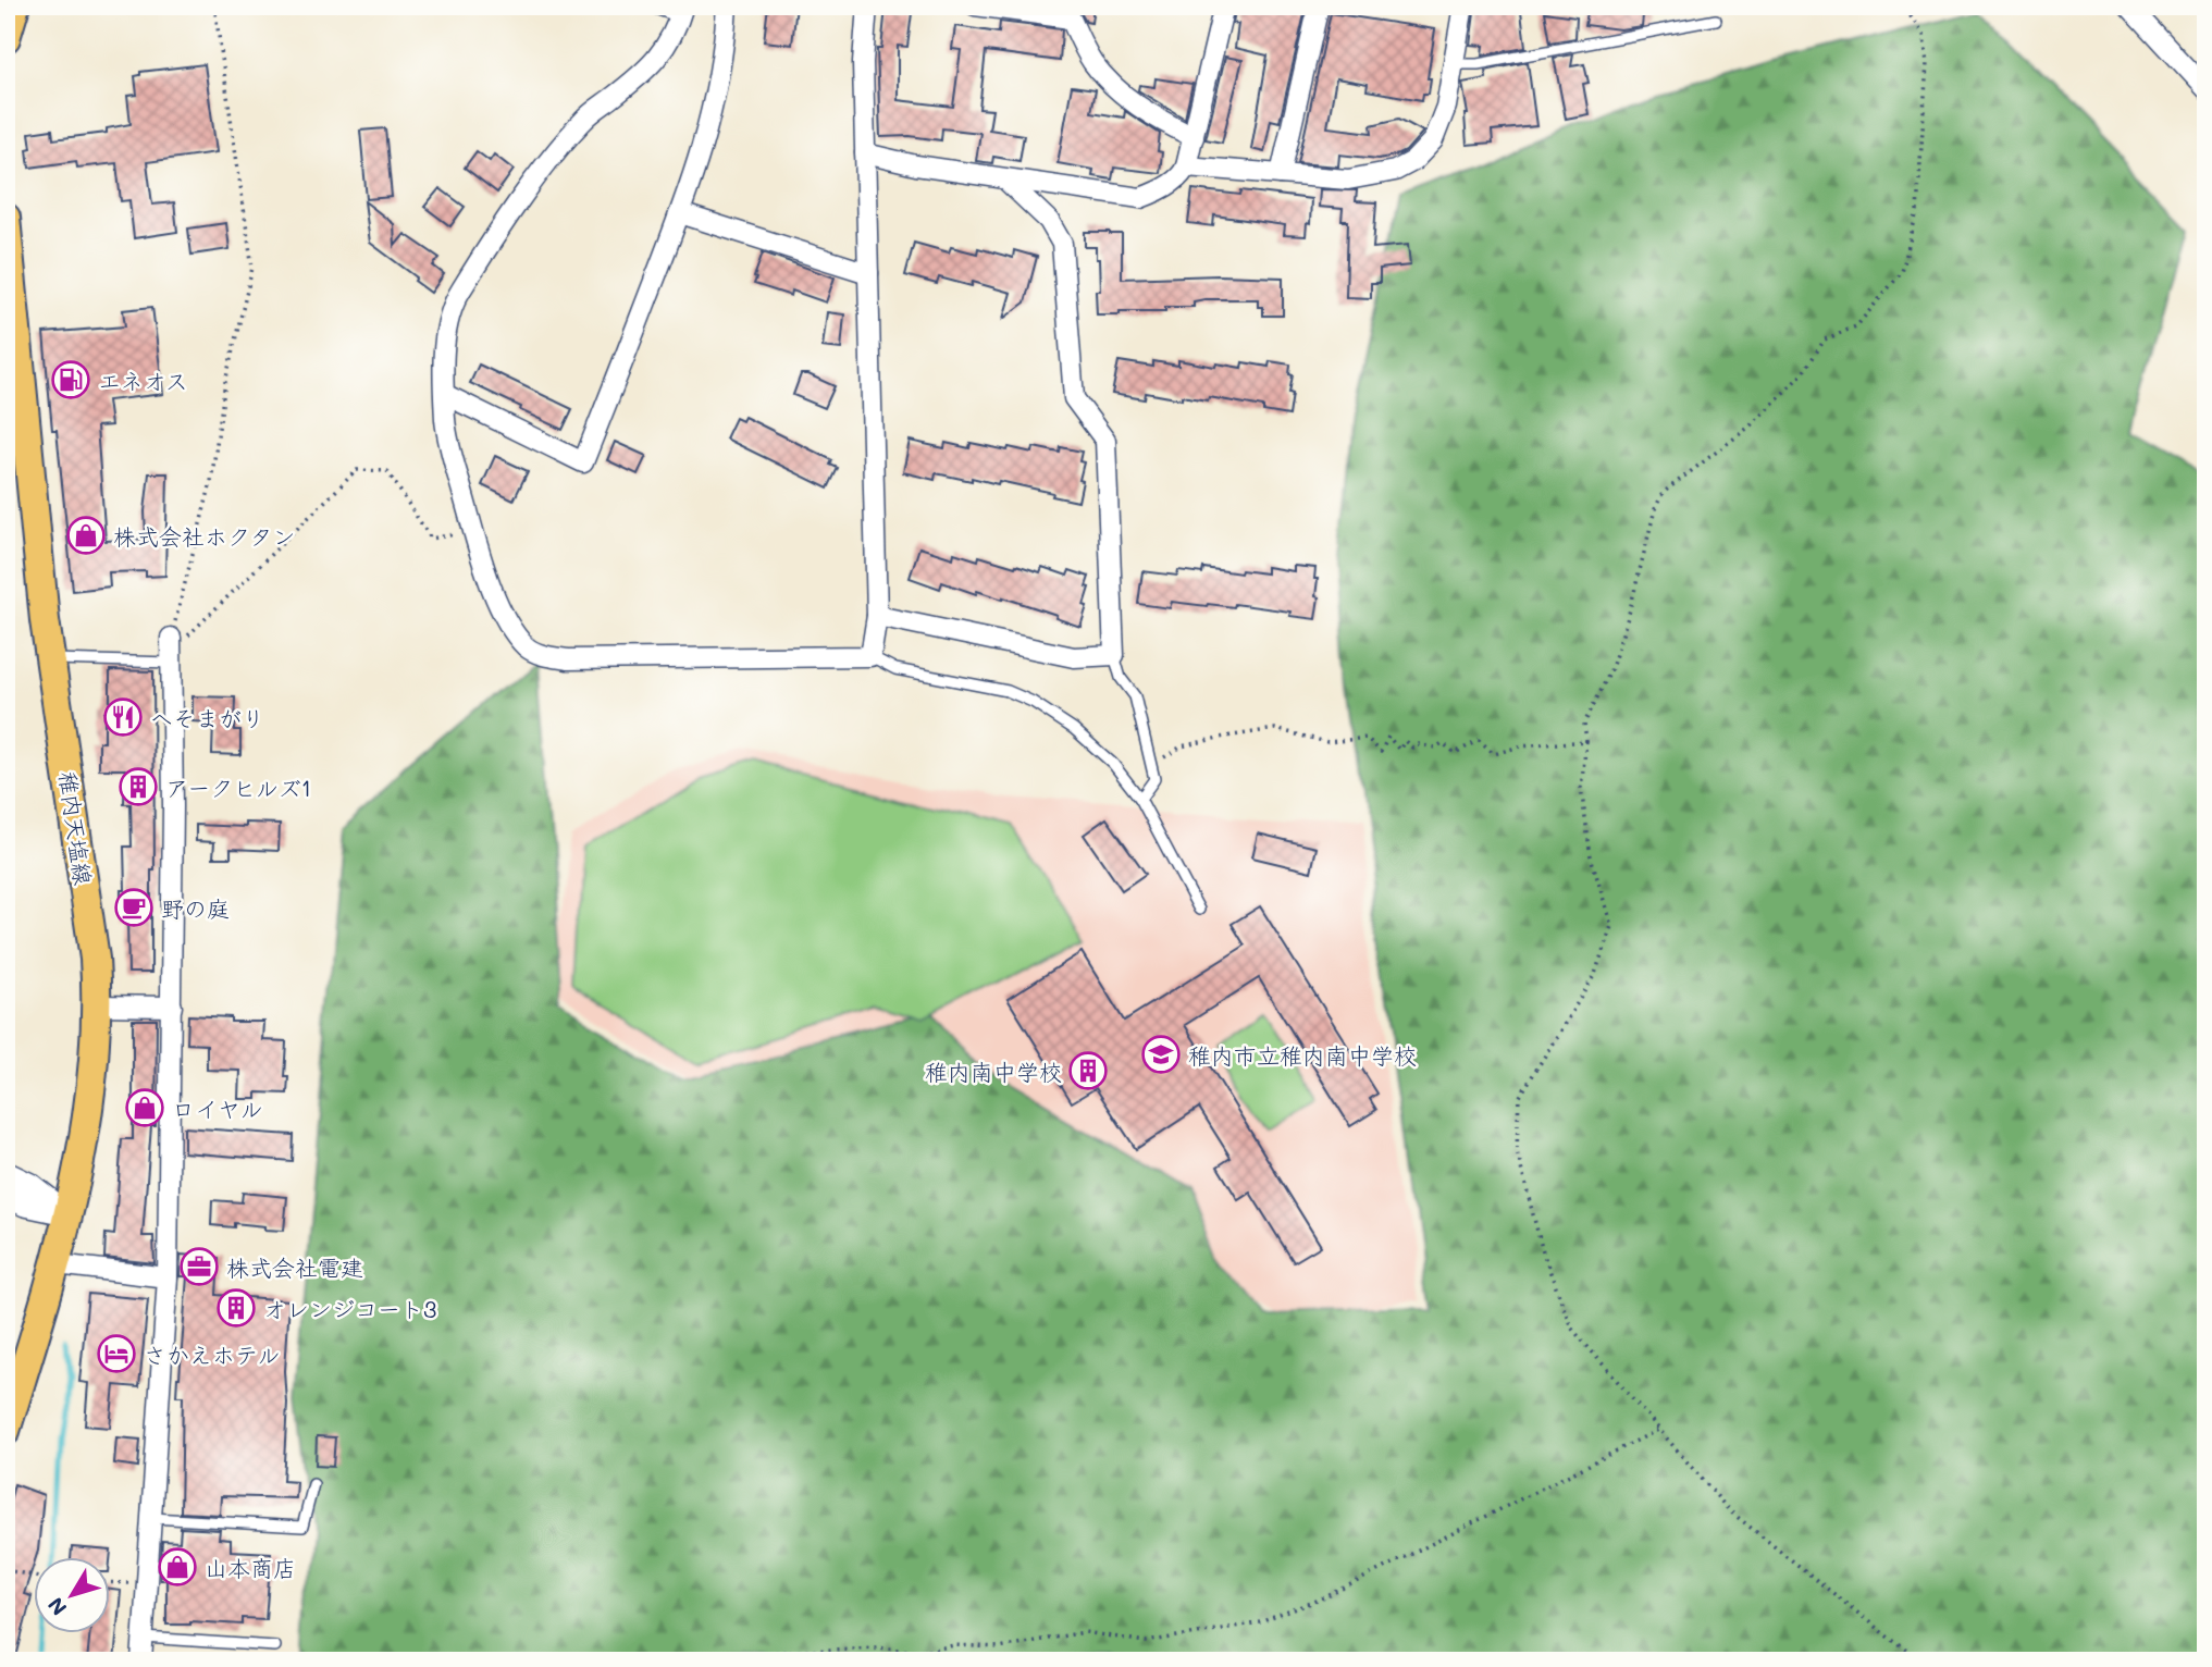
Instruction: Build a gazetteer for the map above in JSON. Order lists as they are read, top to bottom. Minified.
{"streets":{"main road":["稚内天塩線"]},"places":{"fuel station":["エネオス"],"shop":["株式会社ホクタン","ロイヤル","山本商店"],"restaurant":["へそまがり"],"building":["アークヒルズ1","稚内南中学校","オレンジコート3"],"cafe":["野の庭"],"school or university":["稚内市立稚内南中学校"],"office":["株式会社電建"],"hotel":["さかえホテル"]},"north":"bottom left"}
